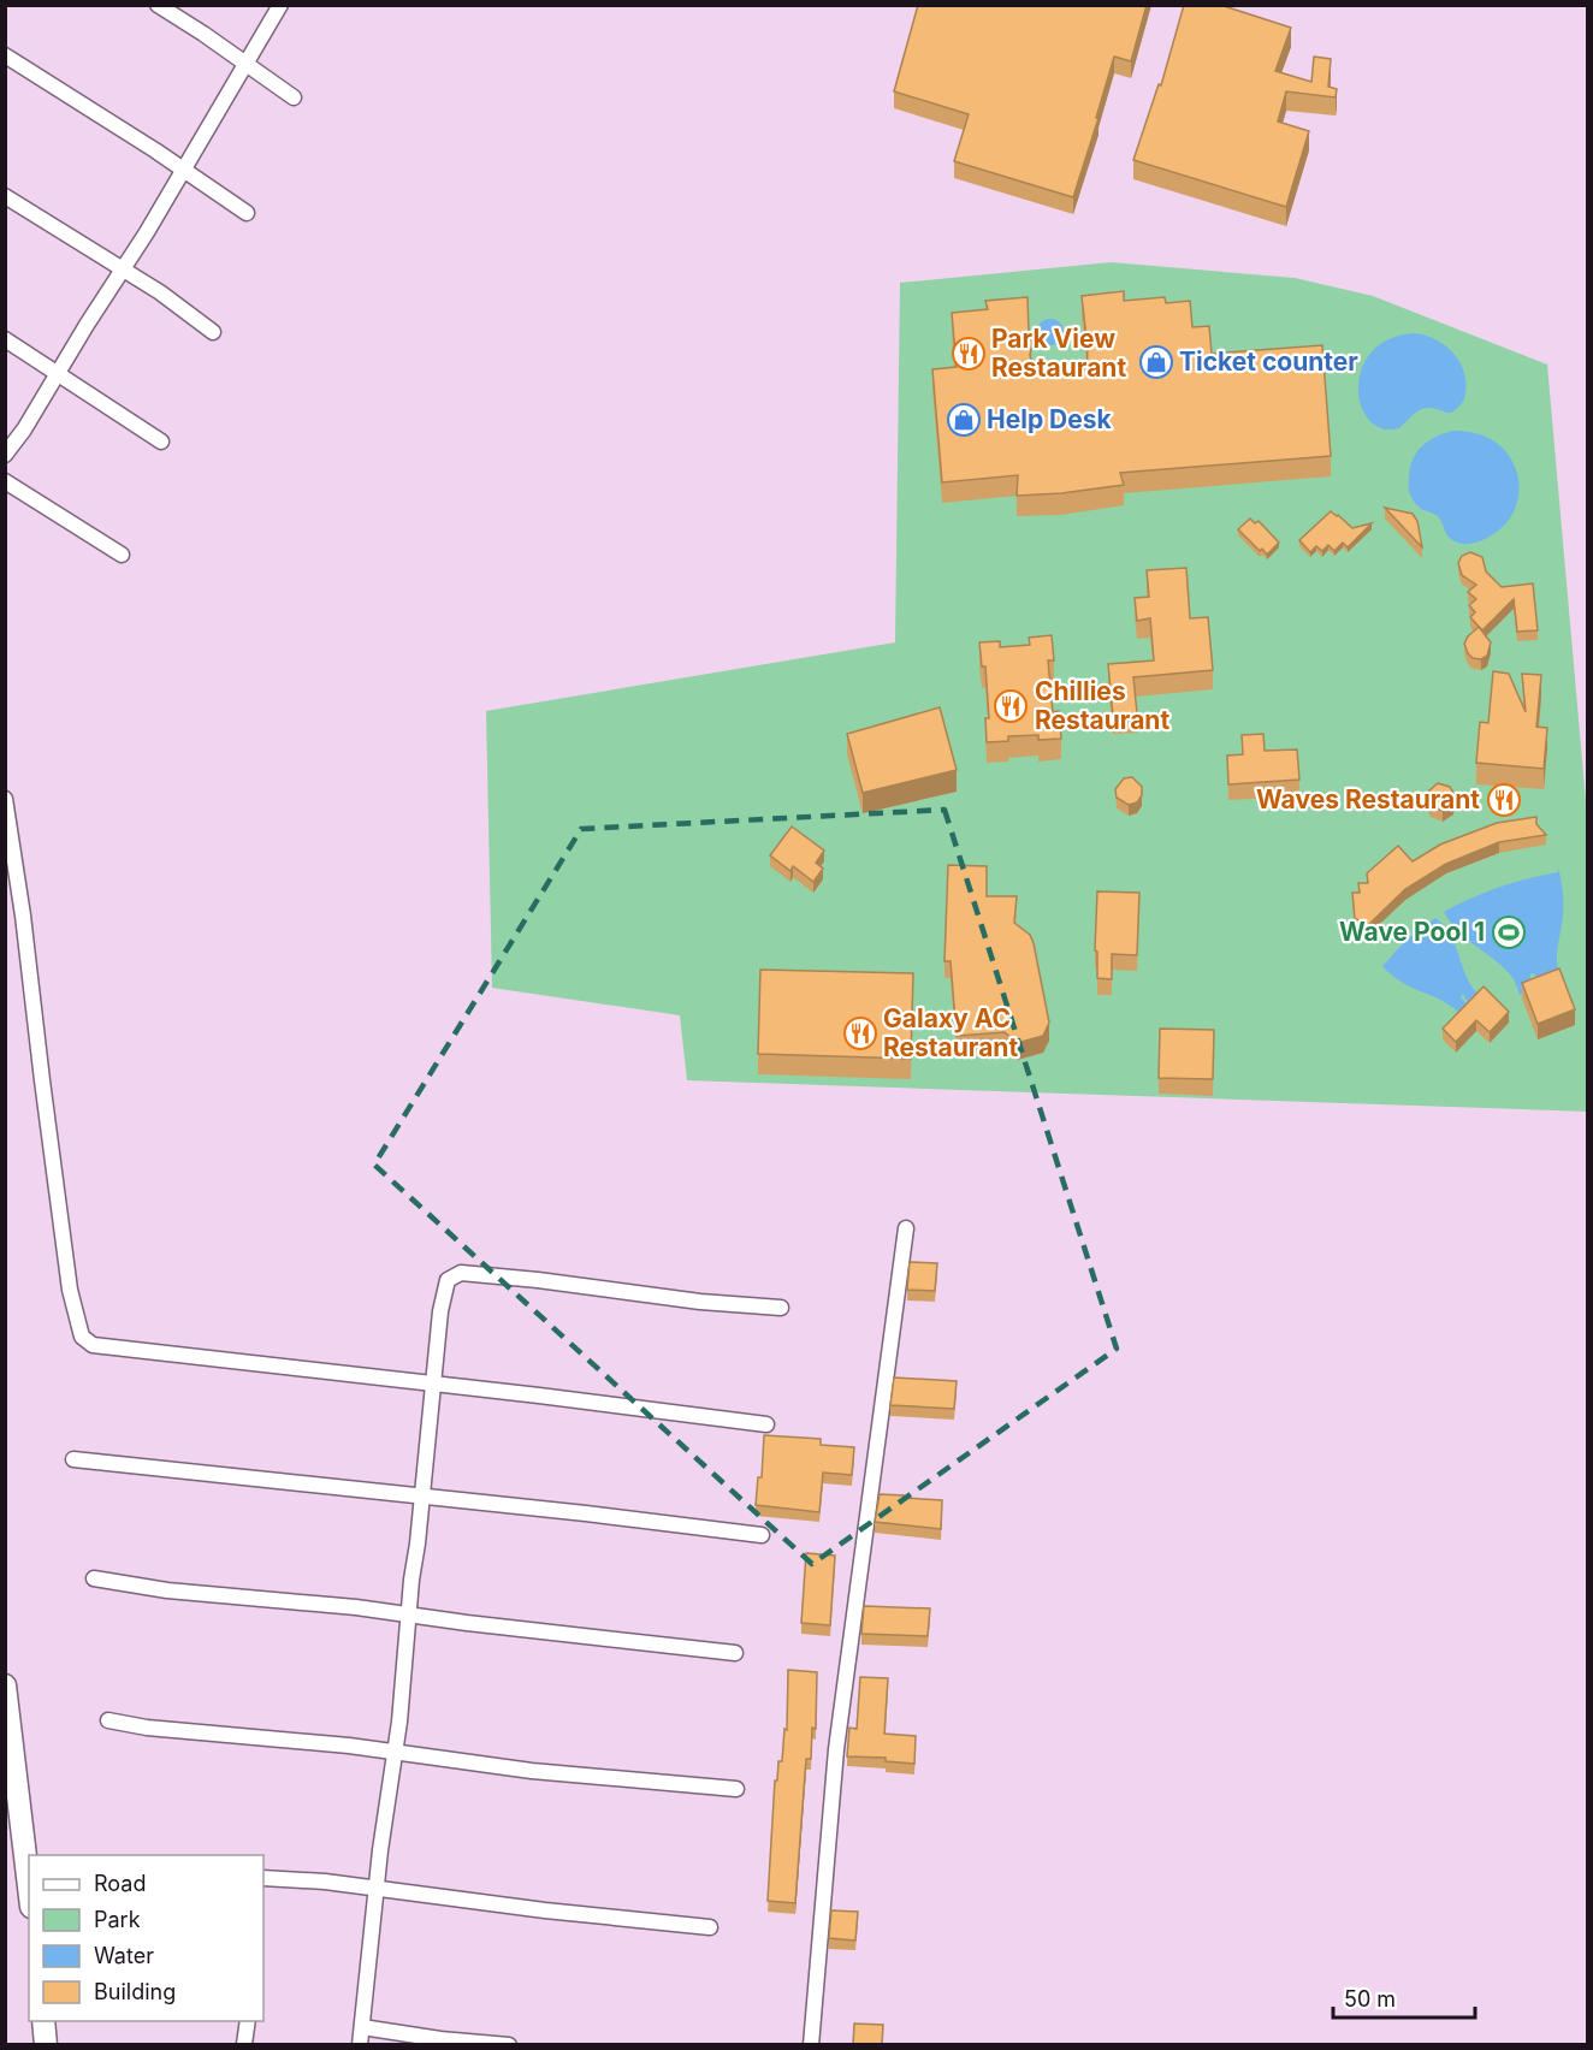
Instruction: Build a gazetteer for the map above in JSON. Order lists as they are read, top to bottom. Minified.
{"places":{"restaurant":["Park View Restaurant","Chillies Restaurant","Waves Restaurant","Galaxy AC Restaurant"],"shop":["Ticket counter","Help Desk"],"sports":["Wave Pool 1"]},"legend":["Road","Park","Water","Building"],"scale_bar":"50 m"}
